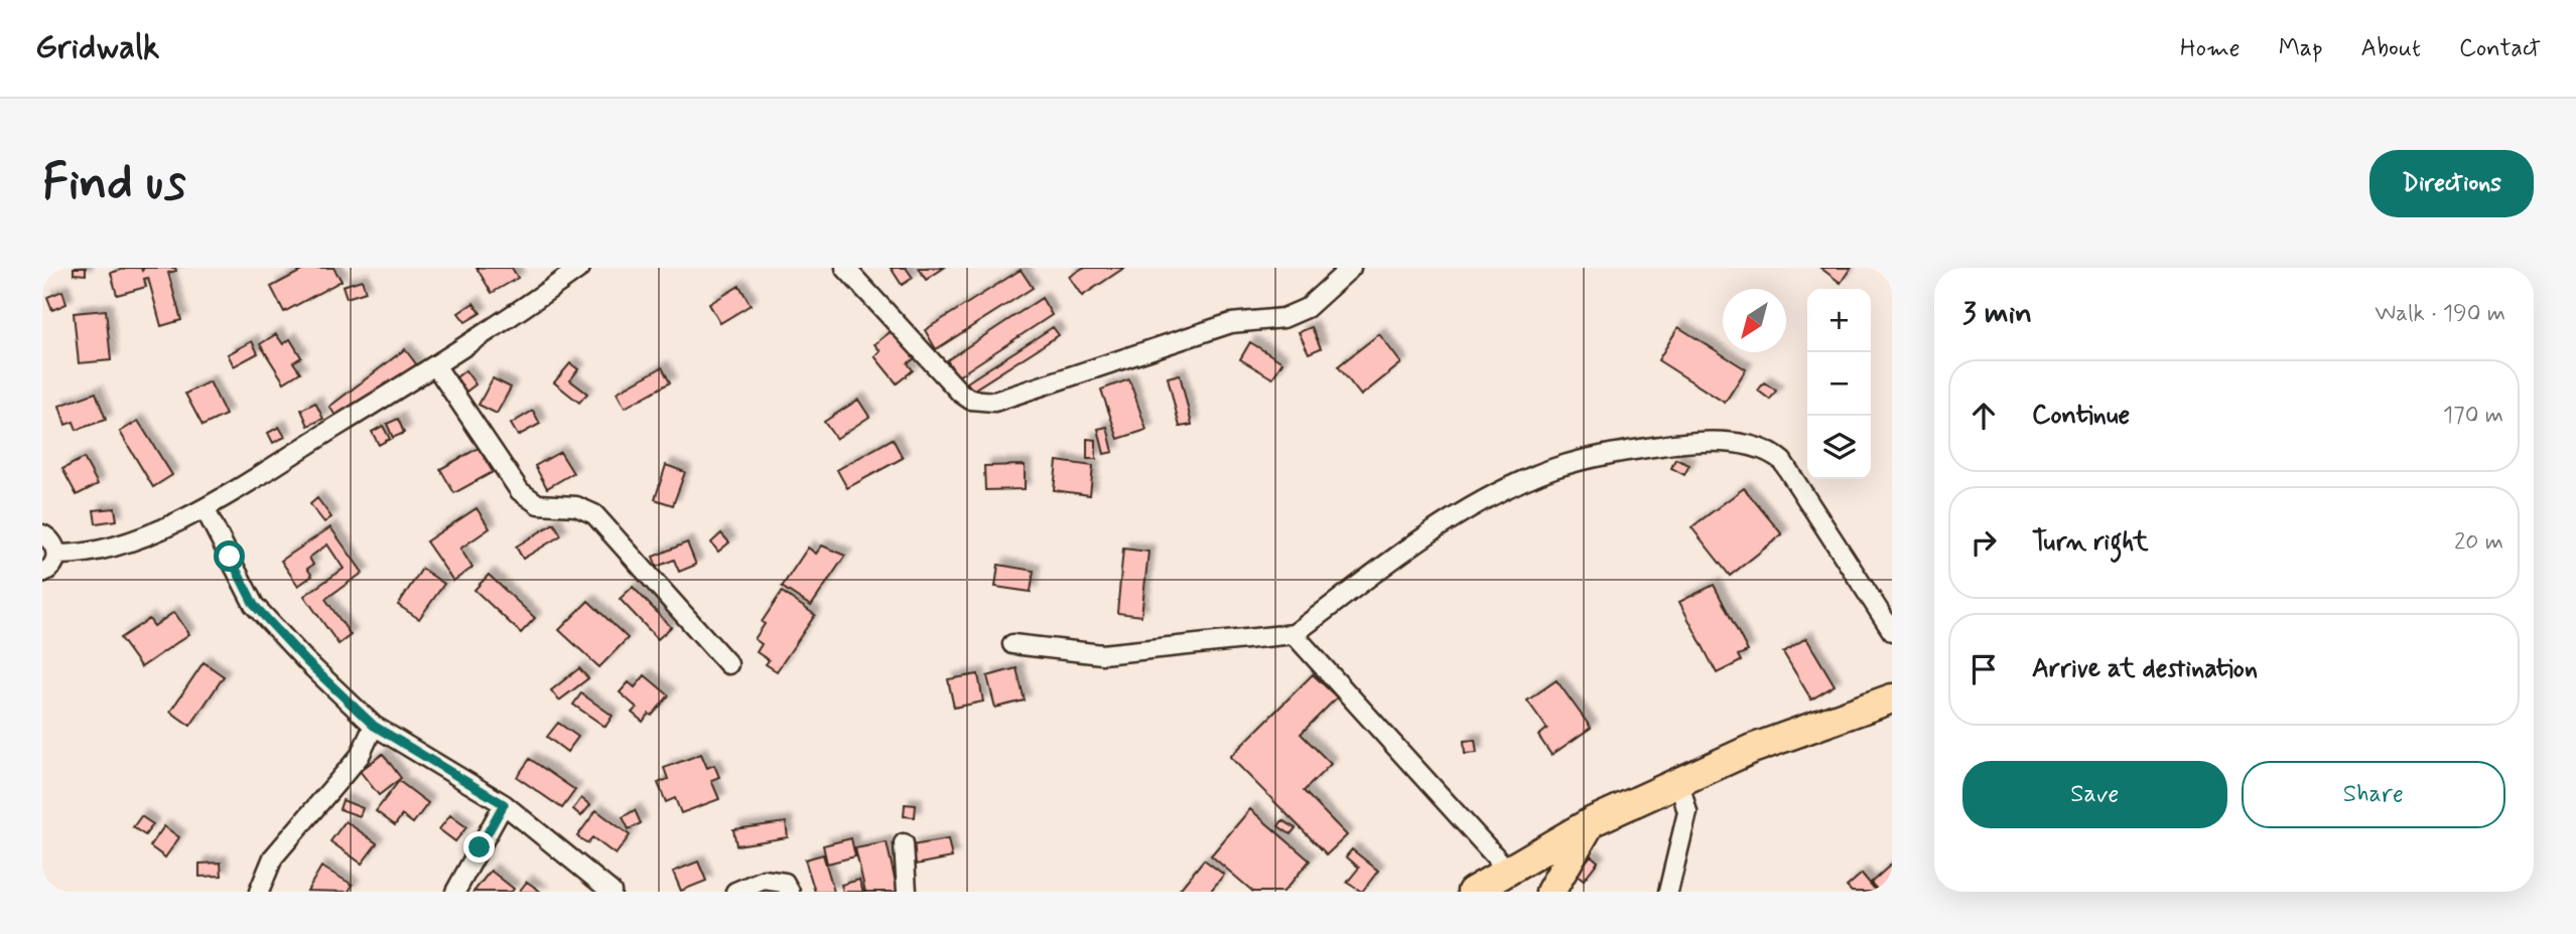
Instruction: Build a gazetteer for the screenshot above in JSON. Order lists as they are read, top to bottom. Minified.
{"north":"bottom left","page":{"header":"Gridwalk","nav":["Home","Map","About","Contact"],"buttons":["Directions",["Save","Share"]],"title":"Find us","heading":["3 min","Walk · 190 m"],"map_buttons":["+","−"],"list":[["Continue","170 m"],["Turn right","20 m"],"Arrive at destination"]}}
